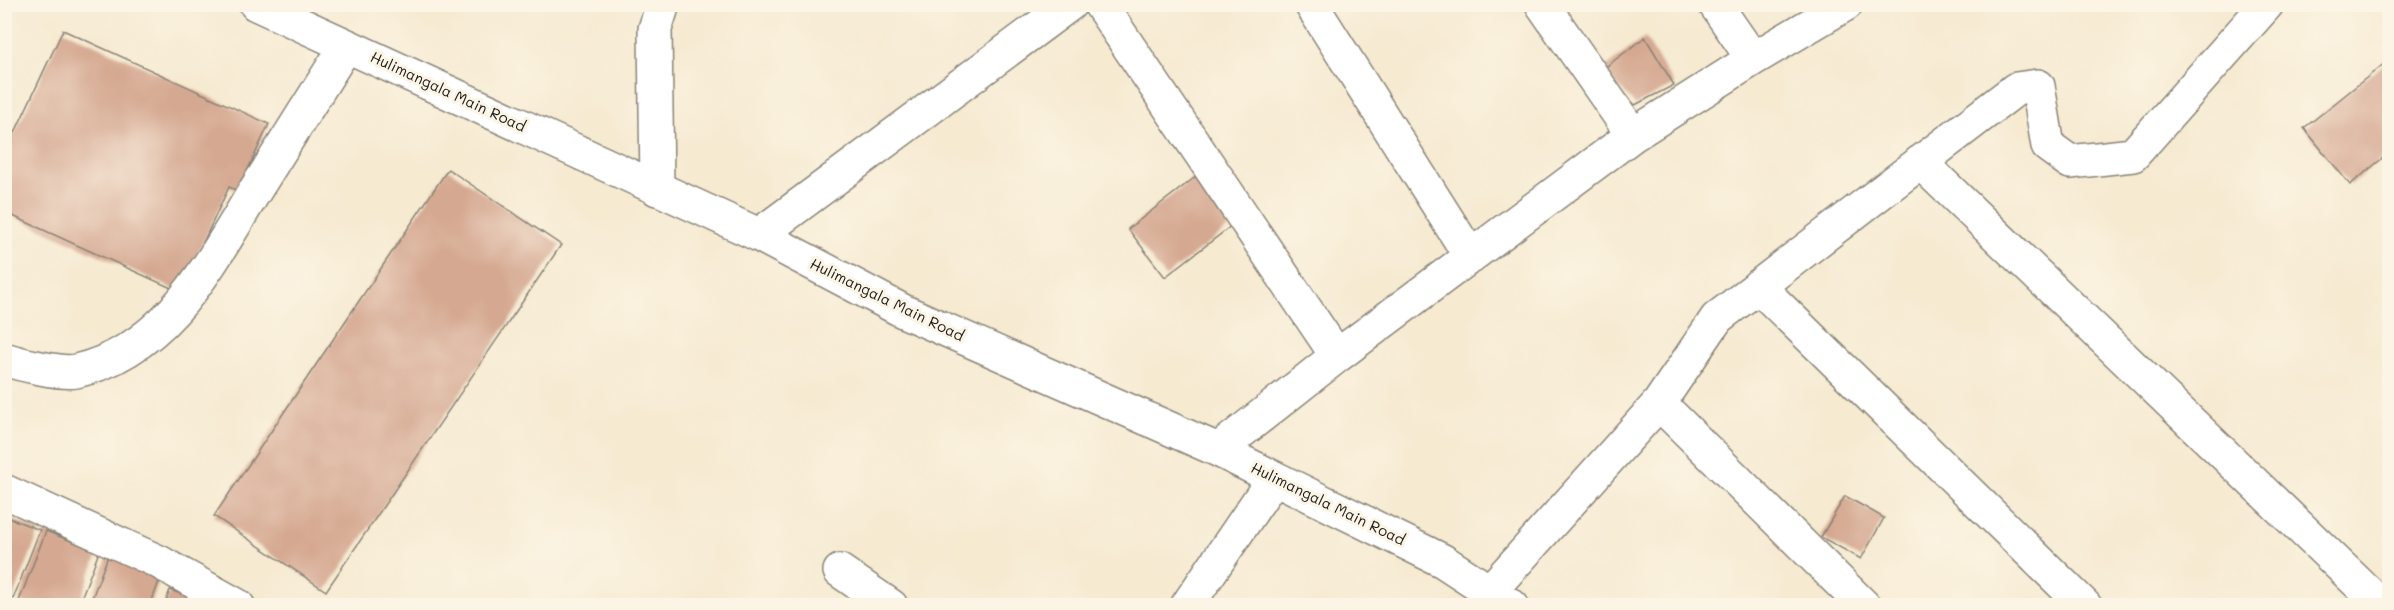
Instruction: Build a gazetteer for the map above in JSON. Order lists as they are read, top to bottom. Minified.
{"streets":{"street":["Hulimangala Main Road"]}}
